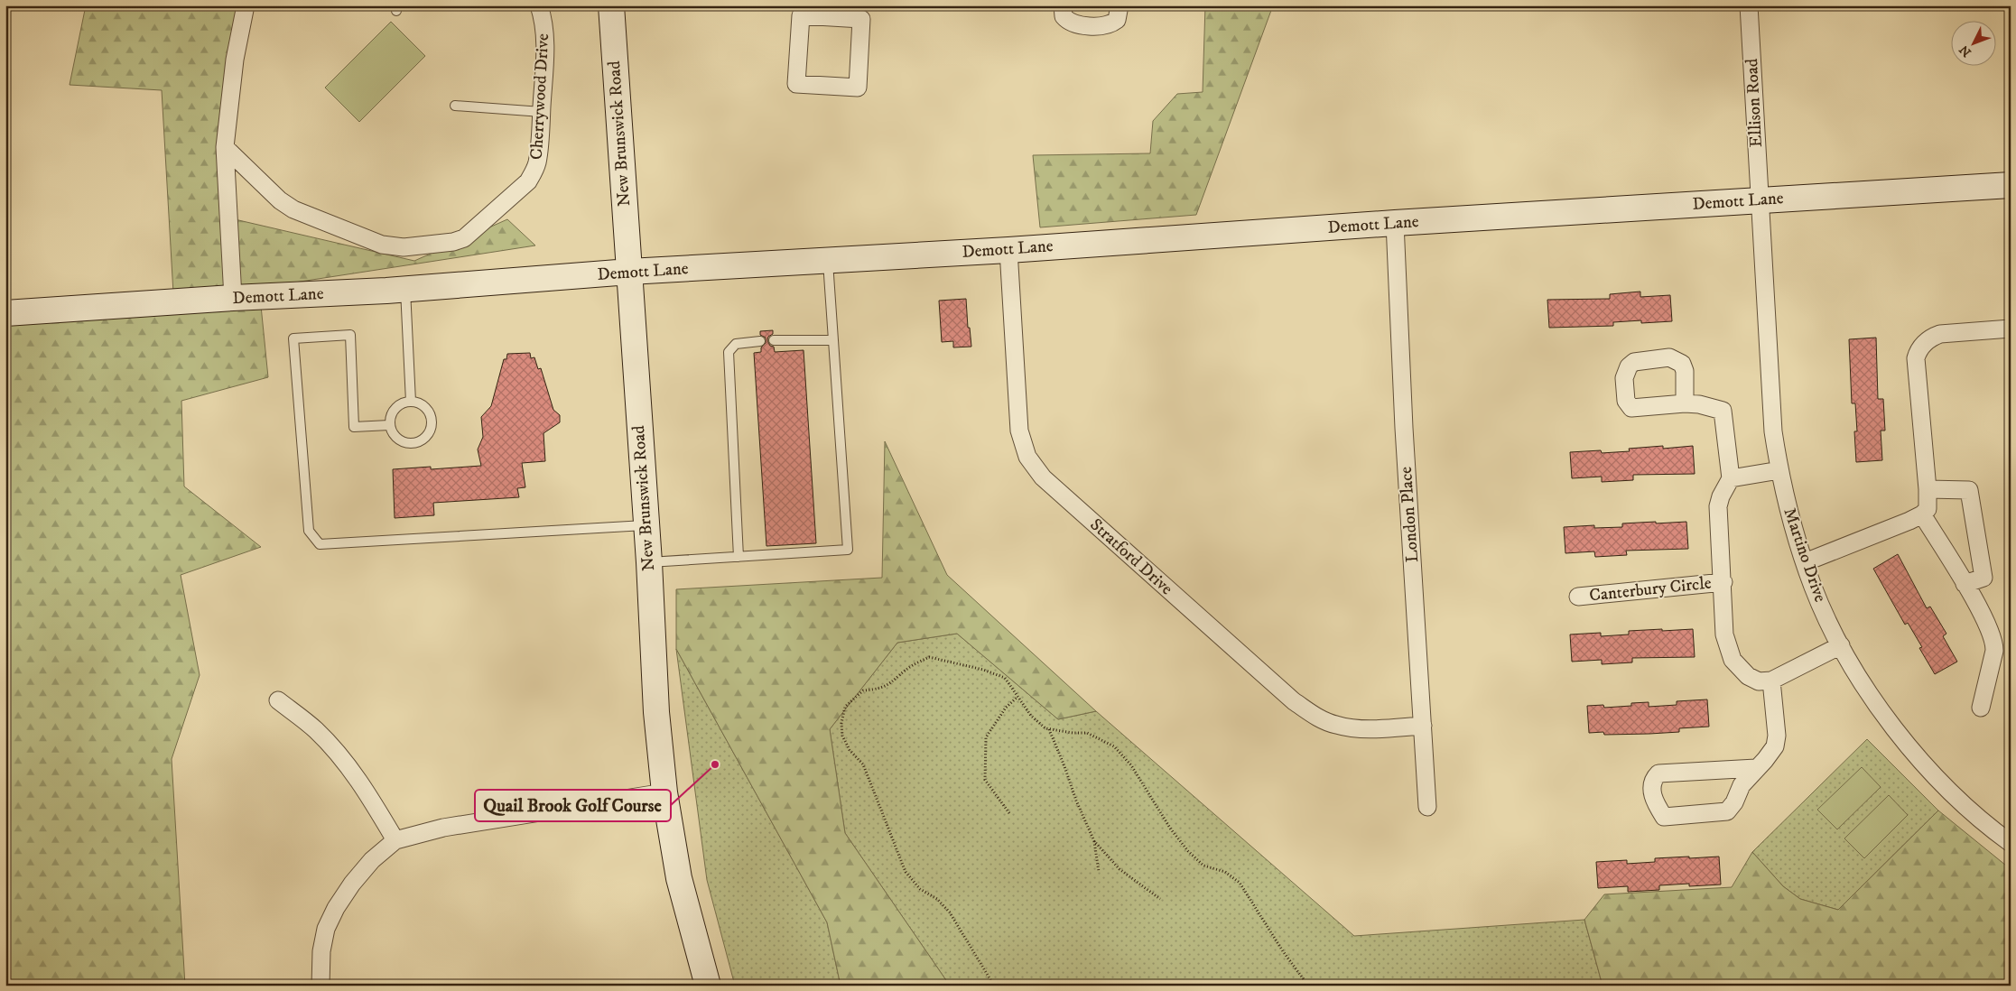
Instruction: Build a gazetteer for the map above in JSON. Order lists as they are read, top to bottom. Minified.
{"streets":{"street":["Cherrywood Drive","Ellison Road","New Brunswick Road","Demott Lane","London Place","Martino Drive","Stratford Drive","Canterbury Circle"]},"crossings":[["Ellison Road","Demott Lane"],["Ellison Road","Martino Drive"],["New Brunswick Road","Demott Lane"],["Demott Lane","London Place"],["Demott Lane","Martino Drive"],["Demott Lane","Stratford Drive"],["London Place","Stratford Drive"]],"places":["Quail Brook Golf Course"],"north":"bottom left"}
